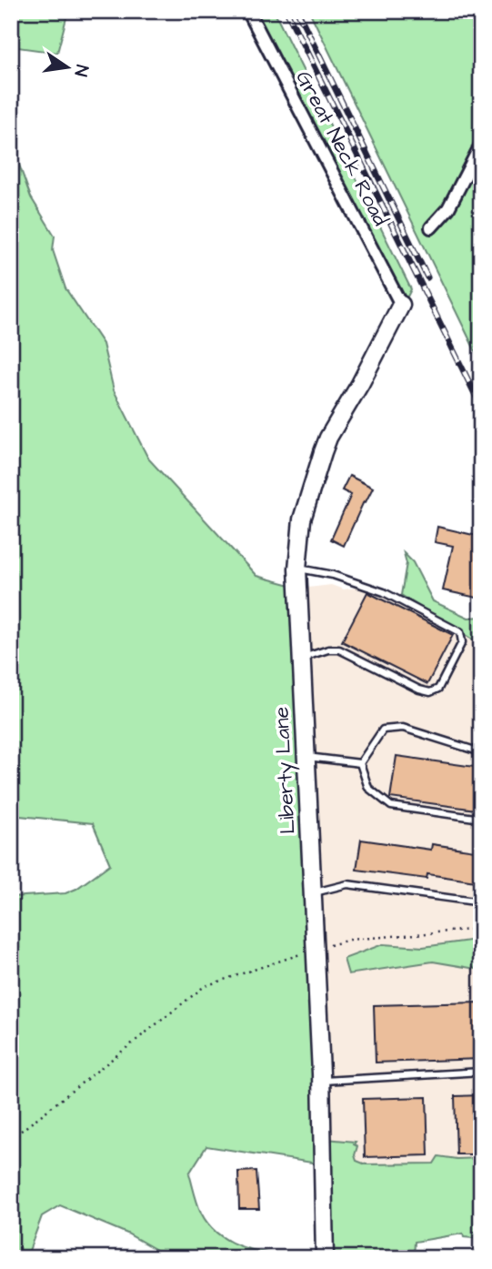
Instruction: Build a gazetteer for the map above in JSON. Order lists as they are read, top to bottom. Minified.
{"streets":{"street":["Great Neck Road","Liberty Lane"]},"crossings":[["Great Neck Road","Liberty Lane"]],"north":"right"}
